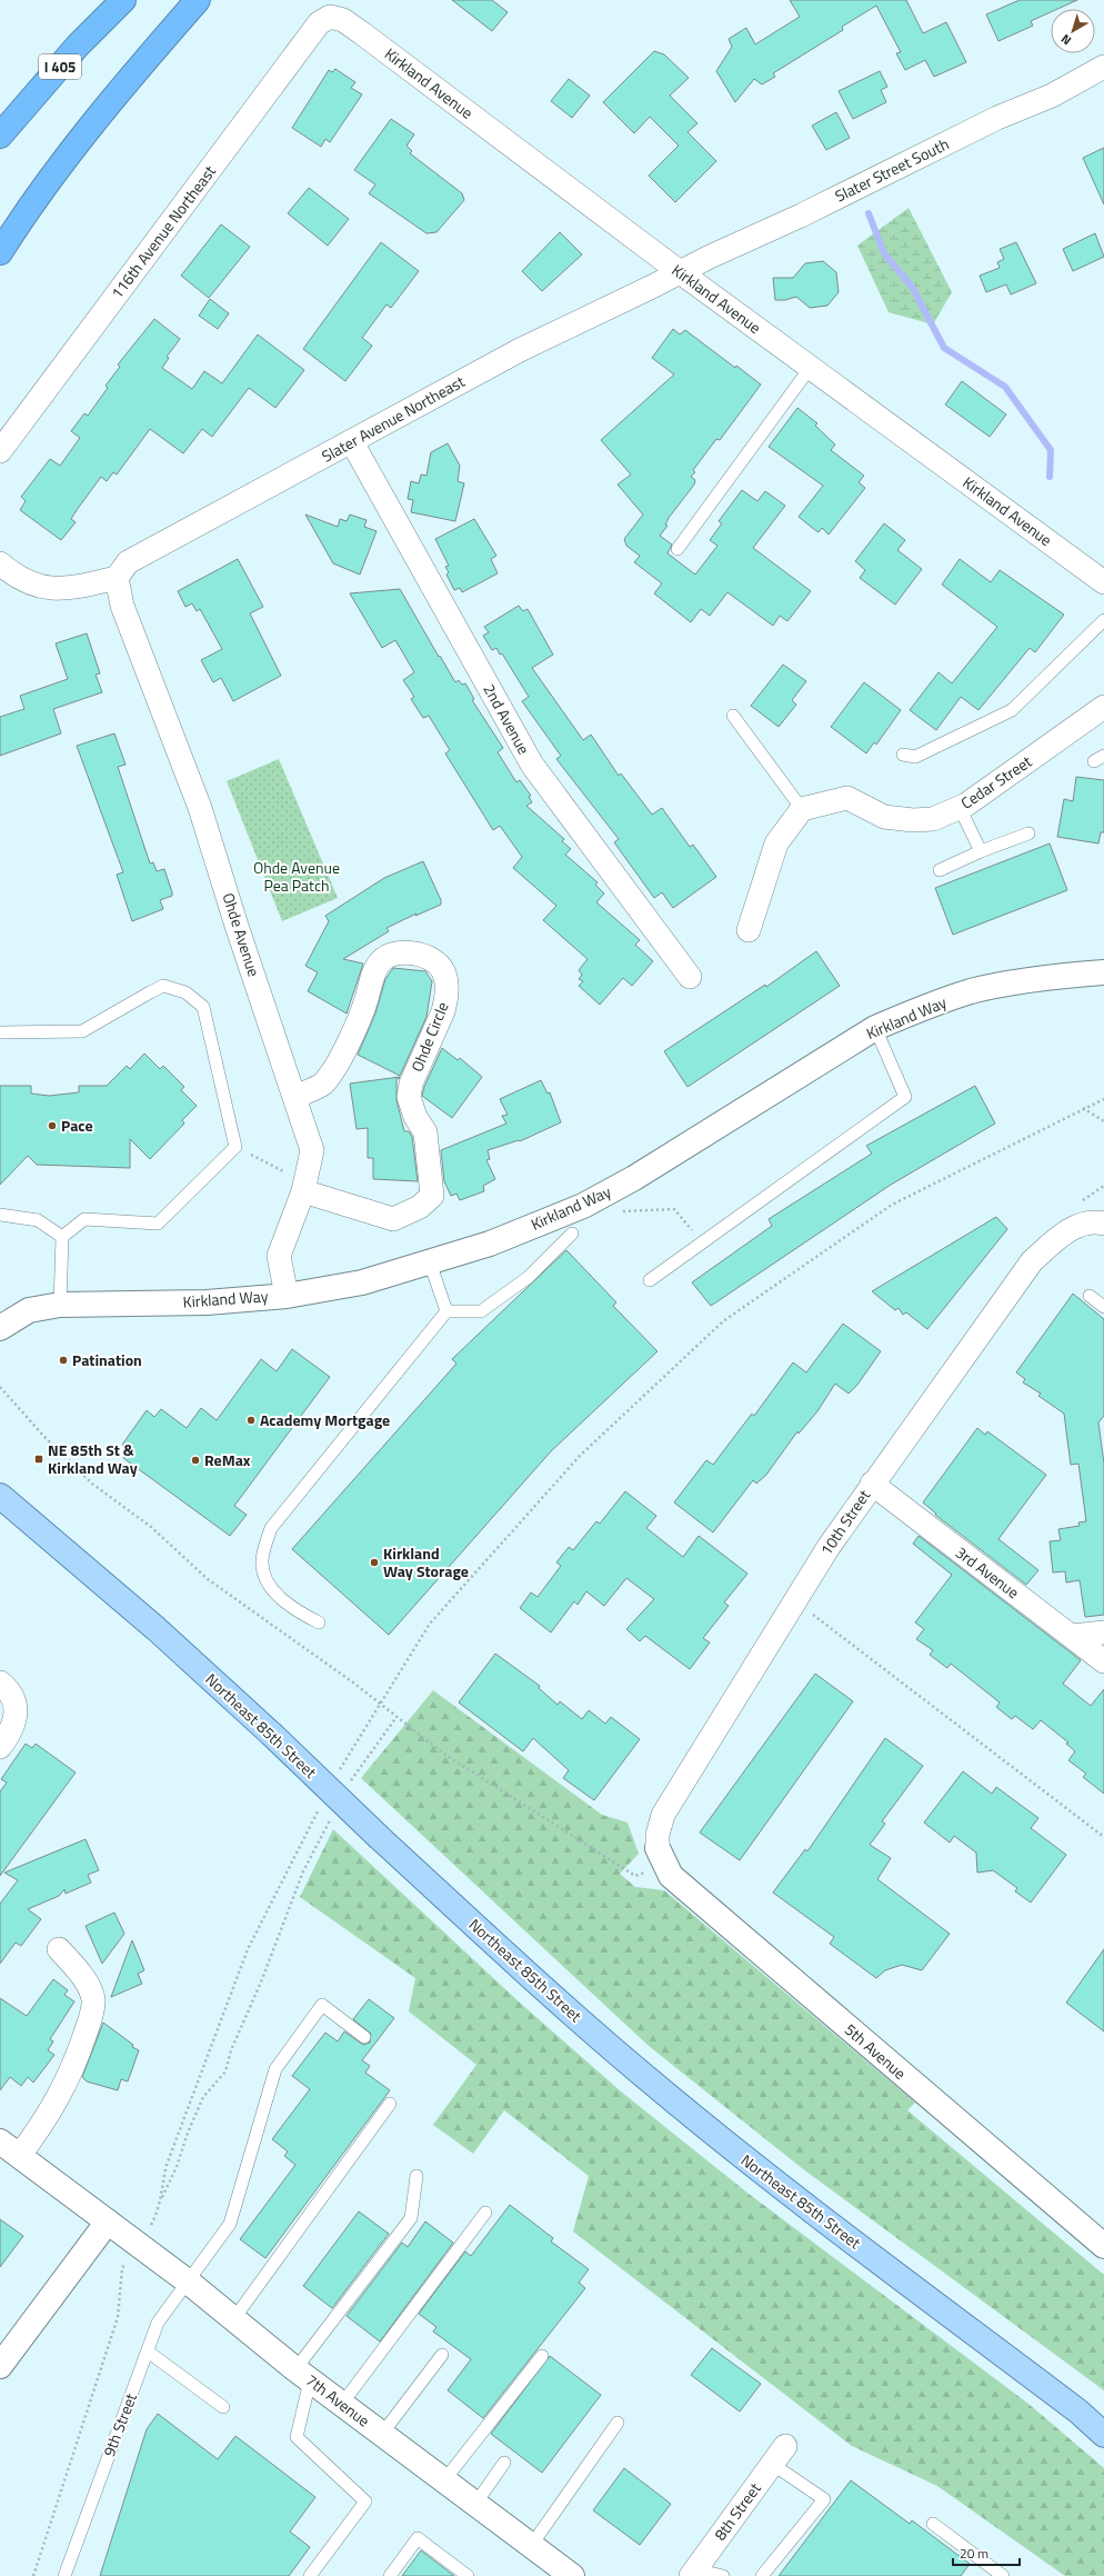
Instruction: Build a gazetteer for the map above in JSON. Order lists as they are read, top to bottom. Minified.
{"streets":{"highway":["I 405"],"main road":["Northeast 85th Street"],"street":["Kirkland Avenue","Slater Street South","116th Avenue Northeast","Slater Avenue Northeast","2nd Avenue","Cedar Street","Ohde Avenue","Kirkland Way","Ohde Circle","10th Street","3rd Avenue","5th Avenue","7th Avenue","8th Street"],"lane":["9th Street"]},"crossings":[["Kirkland Avenue","Slater Street South"],["Kirkland Avenue","116th Avenue Northeast"],["Kirkland Avenue","Slater Avenue Northeast"],["Slater Street South","Slater Avenue Northeast"],["Slater Avenue Northeast","2nd Avenue"],["Slater Avenue Northeast","Ohde Avenue"],["Ohde Avenue","Kirkland Way"],["Ohde Avenue","Ohde Circle"],["10th Street","3rd Avenue"],["10th Street","5th Avenue"],["7th Avenue","9th Street"]],"parks":["Ohde Avenue Pea Patch"],"places":{"other":["Pace","Patination","Academy Mortgage","ReMax","Kirkland Way Storage"],"transit":["NE 85th St & Kirkland Way"]},"scale_bar":"20 m","north":"bottom left"}
